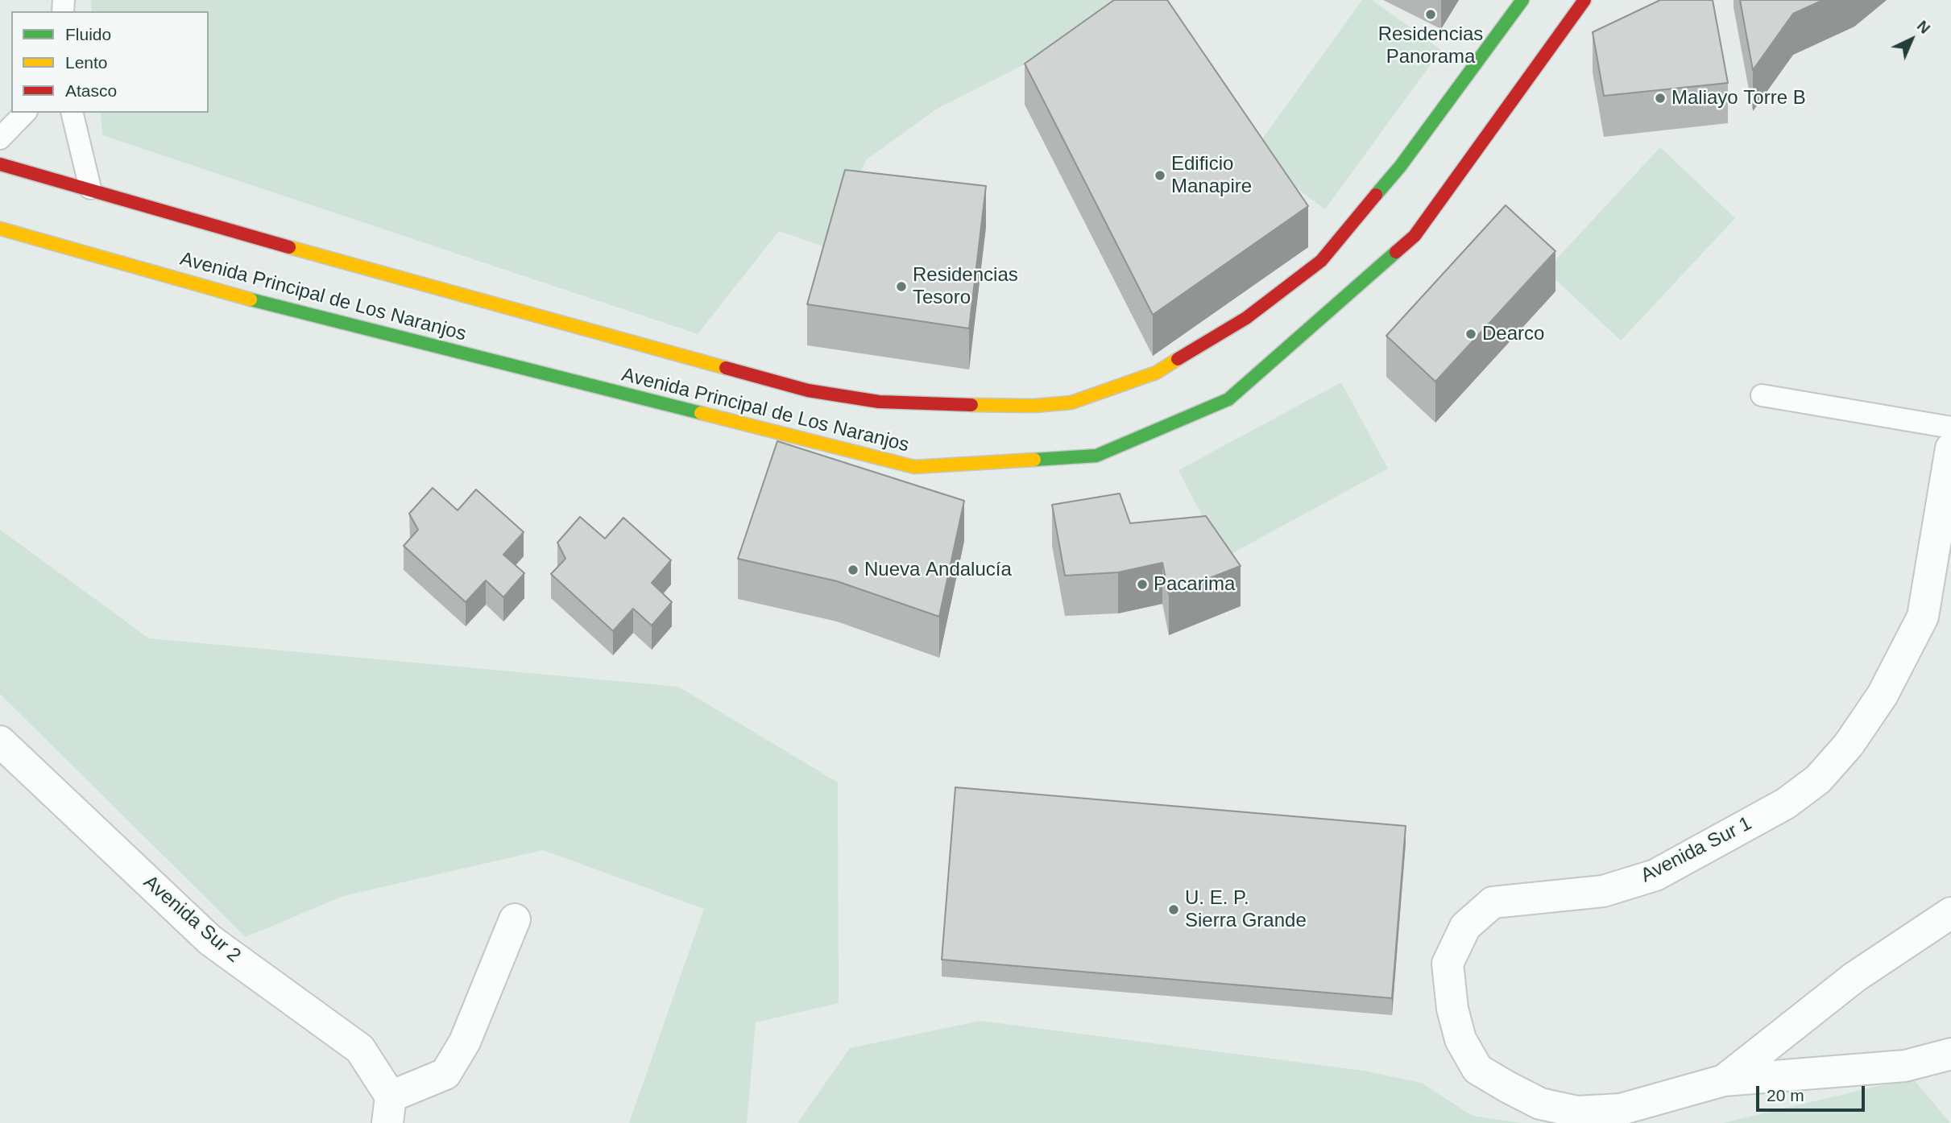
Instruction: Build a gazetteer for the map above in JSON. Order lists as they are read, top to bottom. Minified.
{"streets":{"main road":["Avenida Principal de Los Naranjos"],"street":["Avenida Sur 1","Avenida Sur 2"]},"places":["Residencias Panorama","Maliayo Torre B","Edificio Manapire","Residencias Tesoro","Dearco","Nueva Andalucía","Pacarima","U. E. P. Sierra Grande"],"legend":["Fluido","Lento","Atasco"],"scale_bar":"20 m","north":"top right"}
